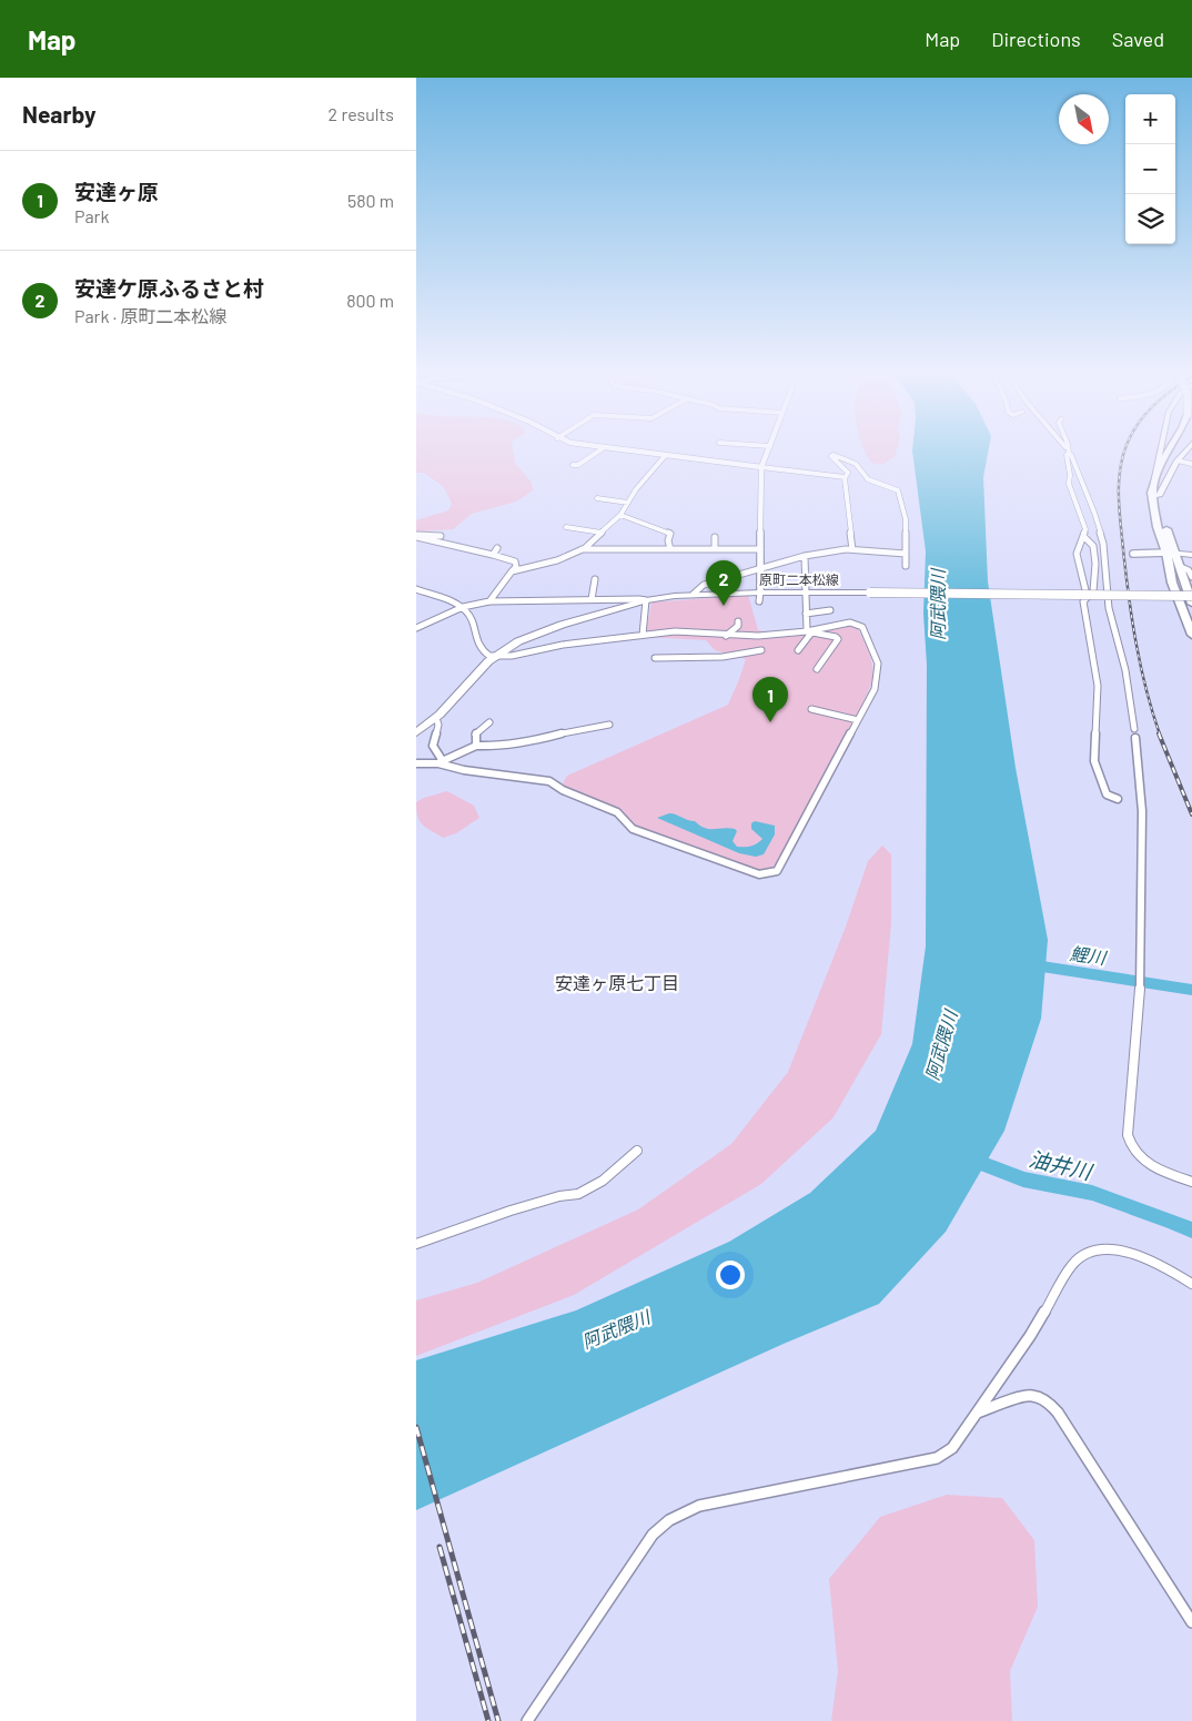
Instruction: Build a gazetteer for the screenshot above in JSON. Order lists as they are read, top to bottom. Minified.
{"streets":{"main road":["原町二本松線"]},"districts":["安達ヶ原七丁目"],"water":["阿武隈川","鯉川","油井川"],"north":"bottom right","page":{"header":"Map","nav":["Map","Directions","Saved"],"heading":["Nearby","2 results"],"map_buttons":["+","−"],"list":[{"mark":"1","name":"安達ヶ原","note":"Park","value":"580 m"},{"mark":"2","name":"安達ケ原ふるさと村","note":"Park · 原町二本松線","value":"800 m"}],"pins":["2","1"]}}
